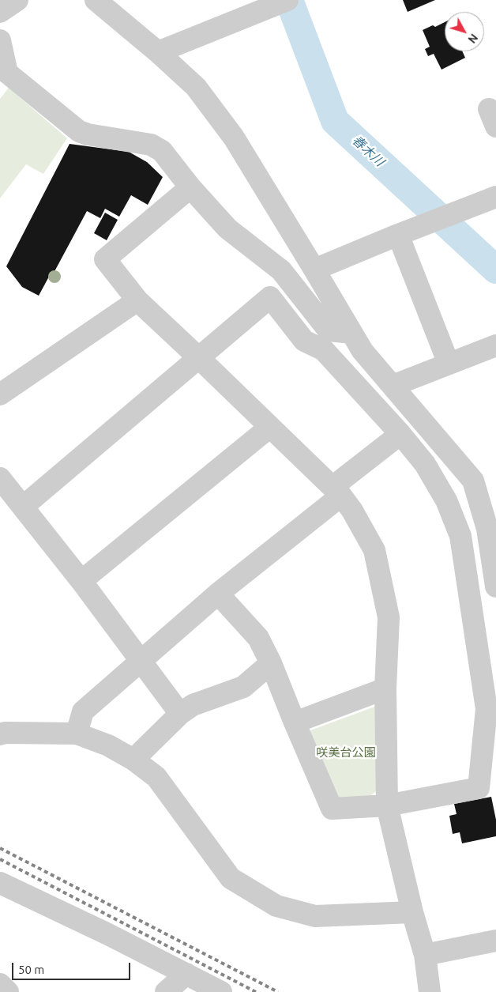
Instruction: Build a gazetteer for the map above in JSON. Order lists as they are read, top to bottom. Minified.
{"water":["春木川"],"parks":["咲美台公園"],"scale_bar":"50 m","north":"bottom right"}
